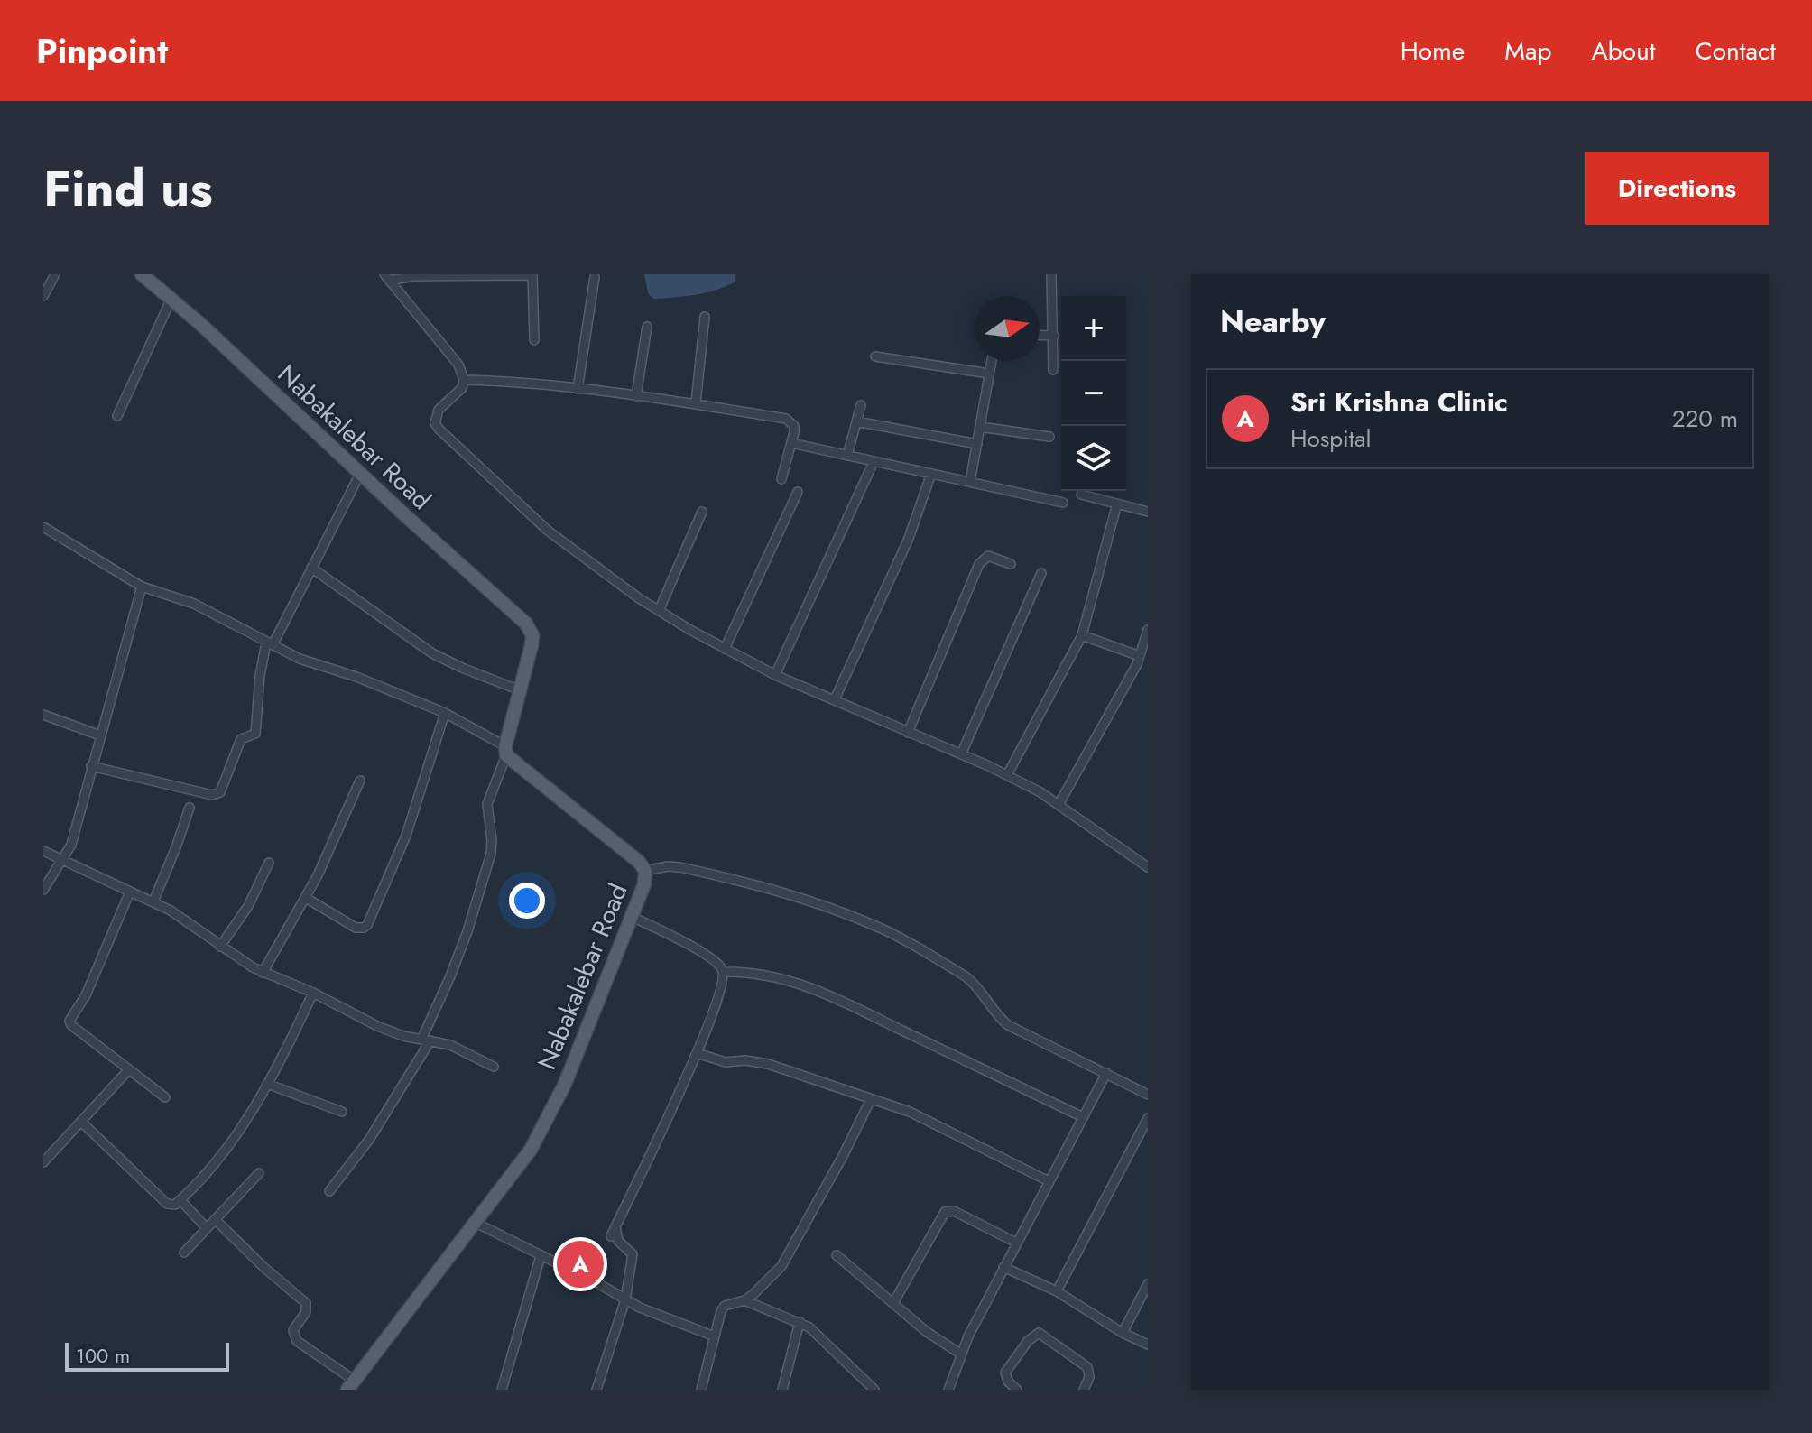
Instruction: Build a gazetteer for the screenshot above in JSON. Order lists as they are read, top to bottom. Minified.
{"streets":{"main road":["Nabakalebar Road"]},"scale_bar":"100 m","north":"right","page":{"header":"Pinpoint","nav":["Home","Map","About","Contact"],"title":"Find us","buttons":"Directions","heading":"Nearby","map_buttons":["+","−"],"list":[{"mark":"A","name":"Sri Krishna Clinic","note":"Hospital","value":"220 m"}],"pins":"A","scale":"100 m"}}
